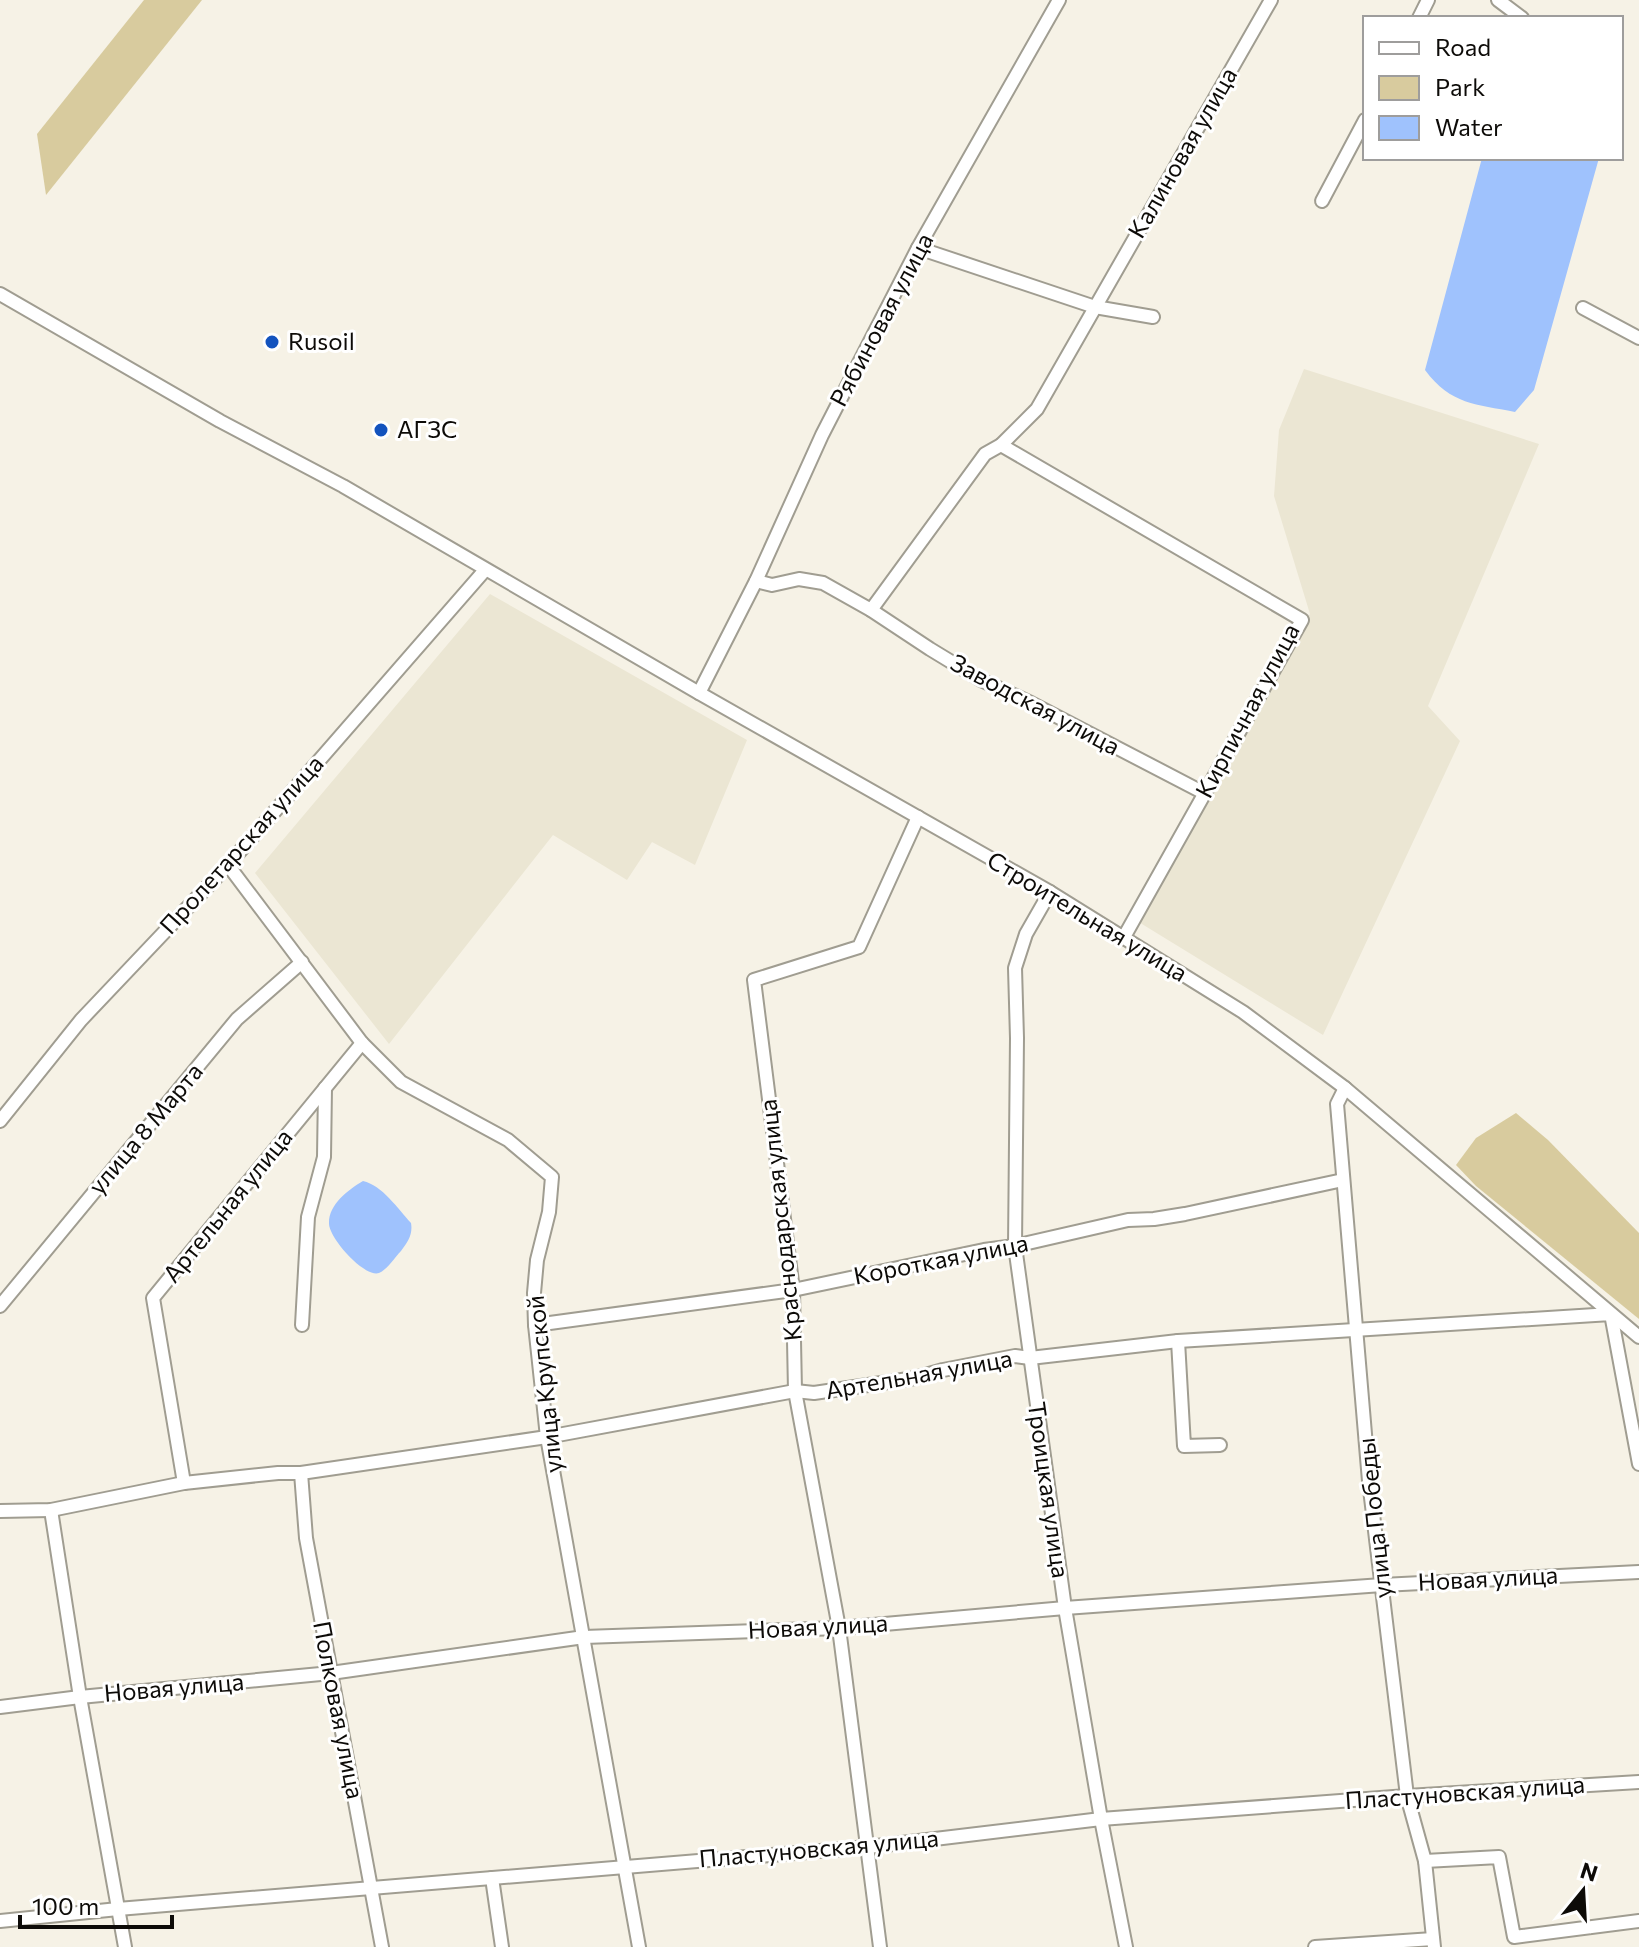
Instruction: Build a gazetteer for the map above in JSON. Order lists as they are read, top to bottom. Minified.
{"streets":{"street":["Калиновая улица","Рябиновая улица","Заводская улица","Кирпичная улица","Пролетарская улица","Строительная улица","улица 8 Марта","Артельная улица","Краснодарская улица","Короткая улица","улица Крупской","Троицкая улица","улица Победы","Новая улица","Полковая улица","Пластуновская улица"]},"crossings":[["Калиновая улица","Заводская улица"],["Калиновая улица","Кирпичная улица"],["Рябиновая улица","Заводская улица"],["Рябиновая улица","Строительная улица"],["Заводская улица","Кирпичная улица"],["Кирпичная улица","Строительная улица"],["Пролетарская улица","Строительная улица"],["Пролетарская улица","улица Крупской"],["Строительная улица","Артельная улица"],["Строительная улица","Краснодарская улица"],["Строительная улица","Троицкая улица"],["Строительная улица","улица Победы"],["улица 8 Марта","улица Крупской"],["Артельная улица","Краснодарская улица"],["Артельная улица","улица Крупской"],["Артельная улица","Троицкая улица"],["Артельная улица","улица Победы"],["Артельная улица","Полковая улица"],["Краснодарская улица","Короткая улица"],["Краснодарская улица","Новая улица"],["Краснодарская улица","Пластуновская улица"],["Короткая улица","улица Крупской"],["Короткая улица","Троицкая улица"],["Короткая улица","улица Победы"],["улица Крупской","Новая улица"],["улица Крупской","Пластуновская улица"],["Троицкая улица","Новая улица"],["Троицкая улица","Пластуновская улица"],["улица Победы","Новая улица"],["улица Победы","Пластуновская улица"],["Новая улица","Полковая улица"],["Полковая улица","Пластуновская улица"]],"places":["Rusoil","АГЗС"],"legend":["Road","Park","Water"],"scale_bar":"100 m","north":"top"}
